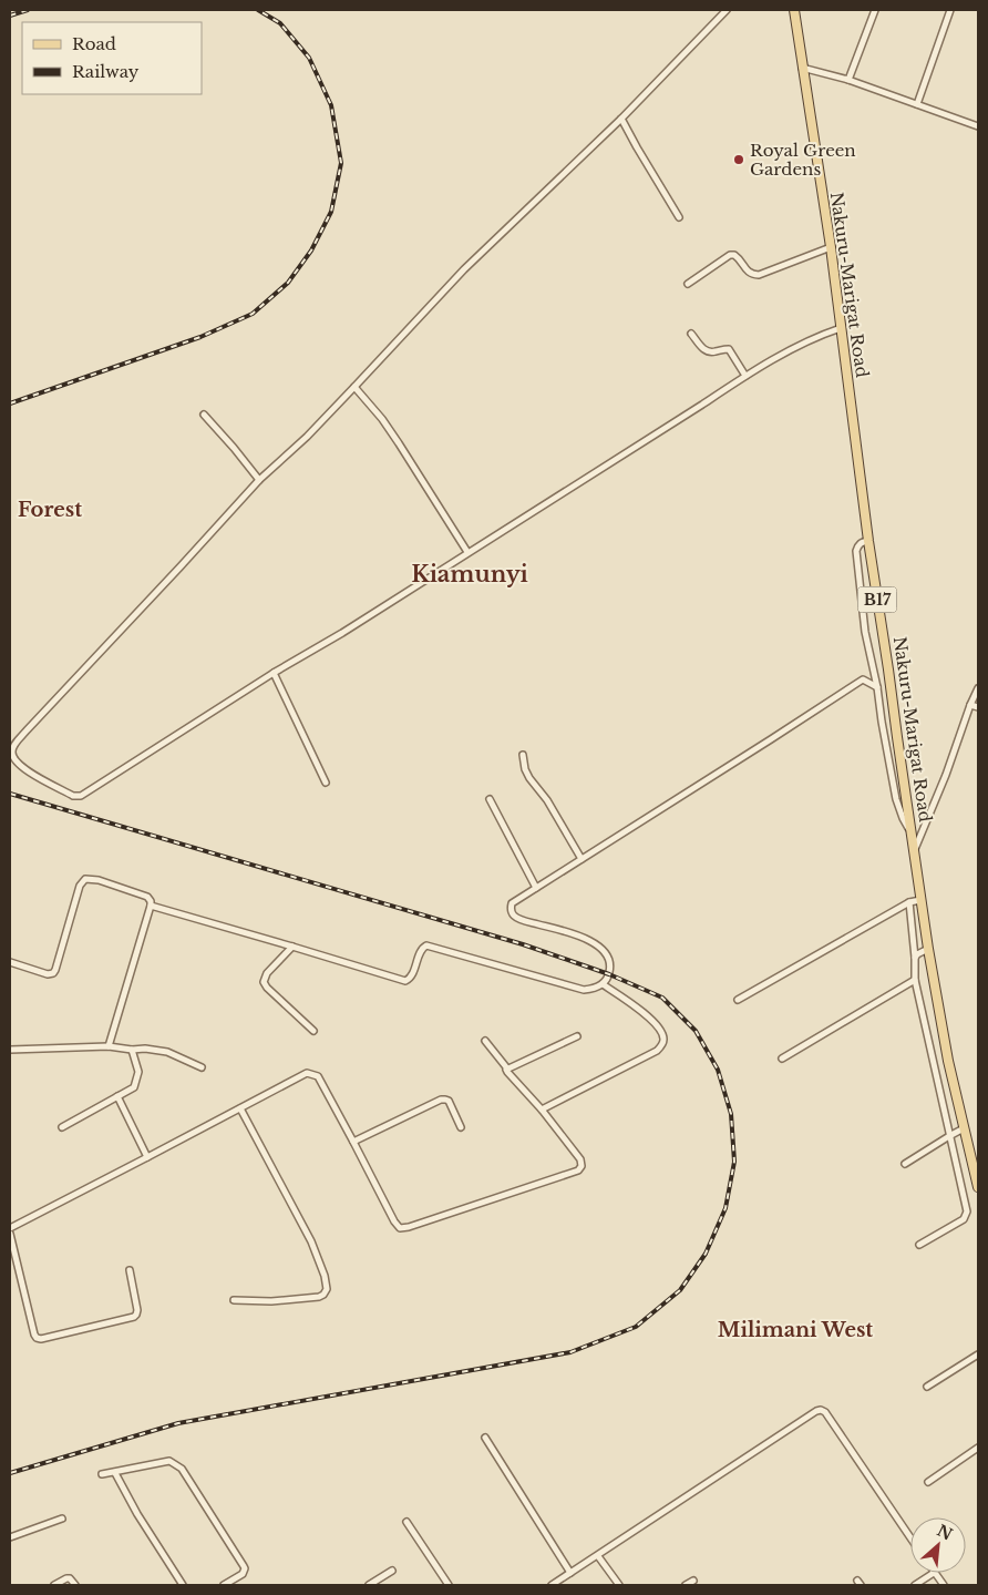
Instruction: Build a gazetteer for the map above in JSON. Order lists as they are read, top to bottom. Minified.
{"streets":{"main road":["Nakuru-Marigat Road","B17"]},"districts":["Forest","Kiamunyi","Milimani West"],"places":["Royal Green Gardens"],"legend":["Road","Railway"],"north":"top right"}
